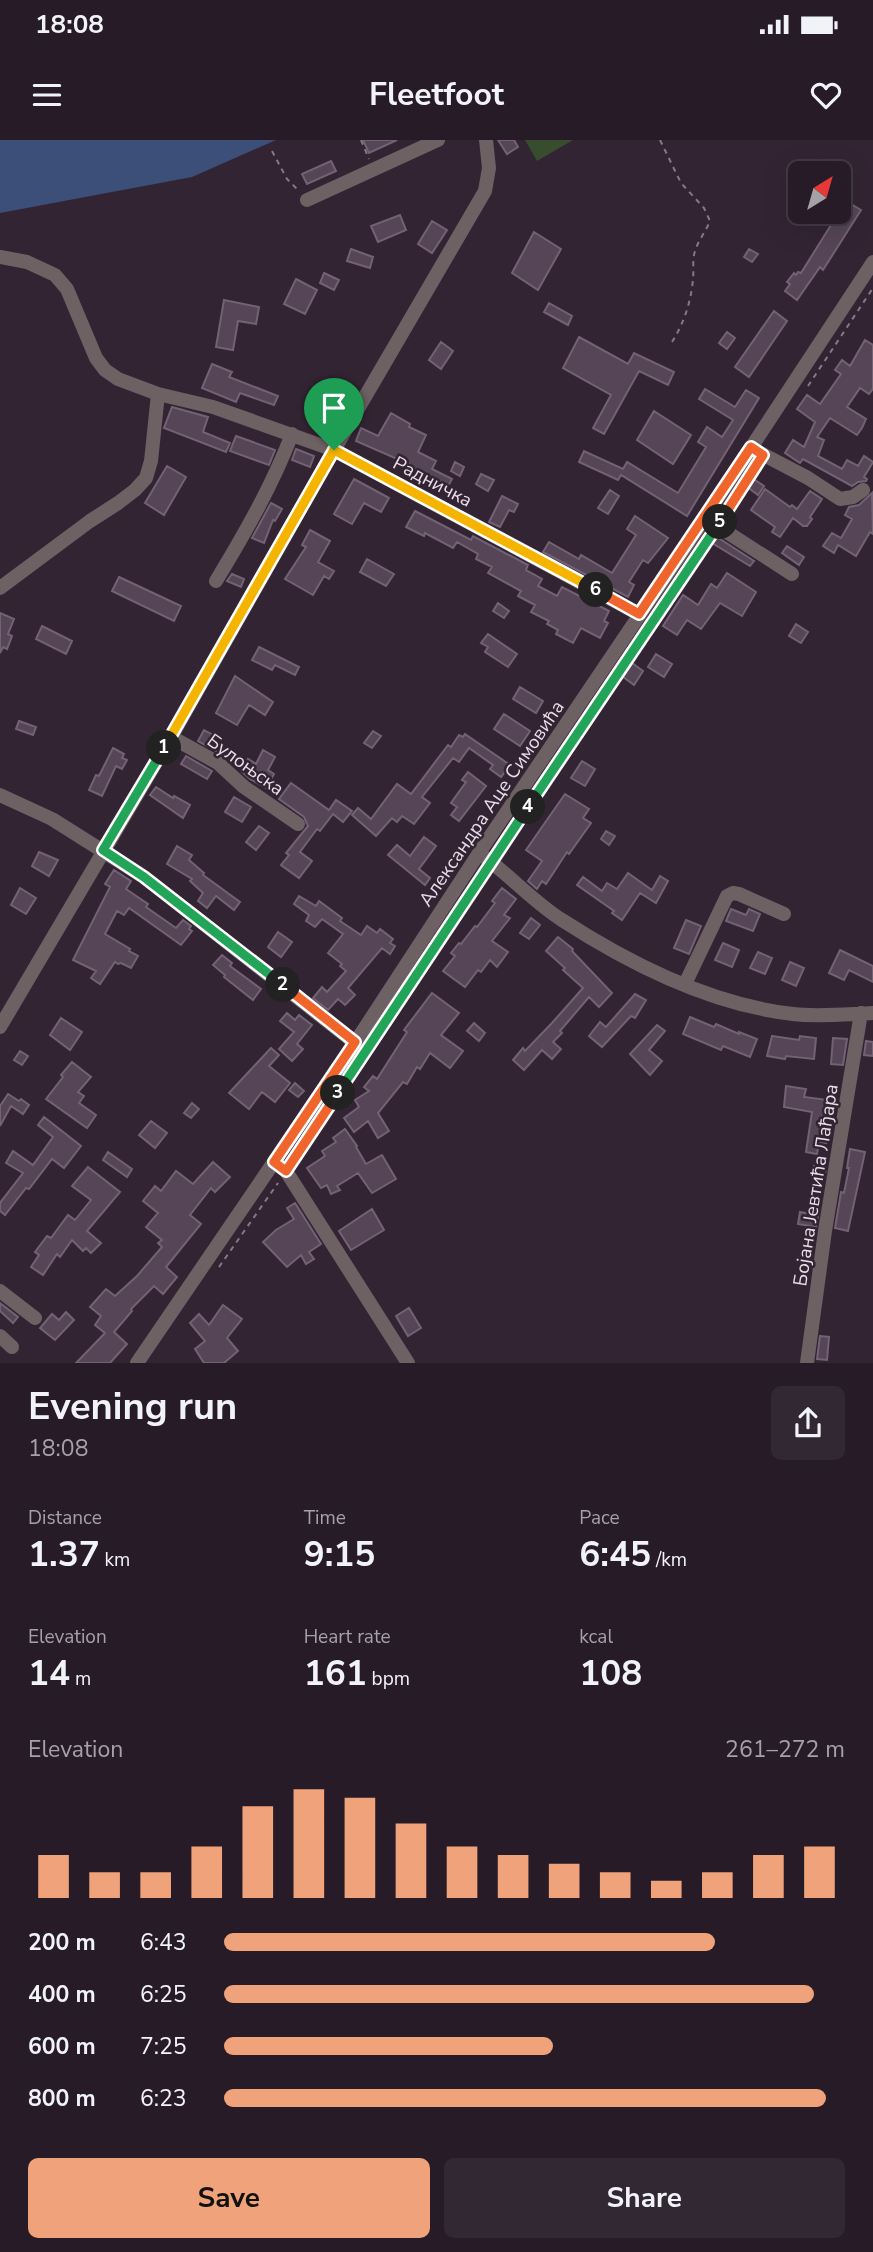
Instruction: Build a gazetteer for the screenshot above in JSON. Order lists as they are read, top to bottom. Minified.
{"streets":{"street":["Радничка","Булоњска","Александра Аце Симовића","Бојана Јевтића Лађара"]},"crossings":[["Радничка","Александра Аце Симовића"]],"north":"top right","page":{"status":"18:08","header":"Fleetfoot","pins":["5","6","1","4","2","3"],"heading":["Evening run","18:08"],"stats":[["Distance","1.37 km"],["Time","9:15"],["Pace","6:45 /km"],["Elevation","14 m"],["Heart rate","161 bpm"],["kcal","108"]],"chart":["Elevation","261–272 m"],"list":[{"name":"200 m","note":"6:43"},{"name":"400 m","note":"6:25"},{"name":"600 m","note":"7:25"},{"name":"800 m","note":"6:23"}],"buttons":["Save","Share"]}}
